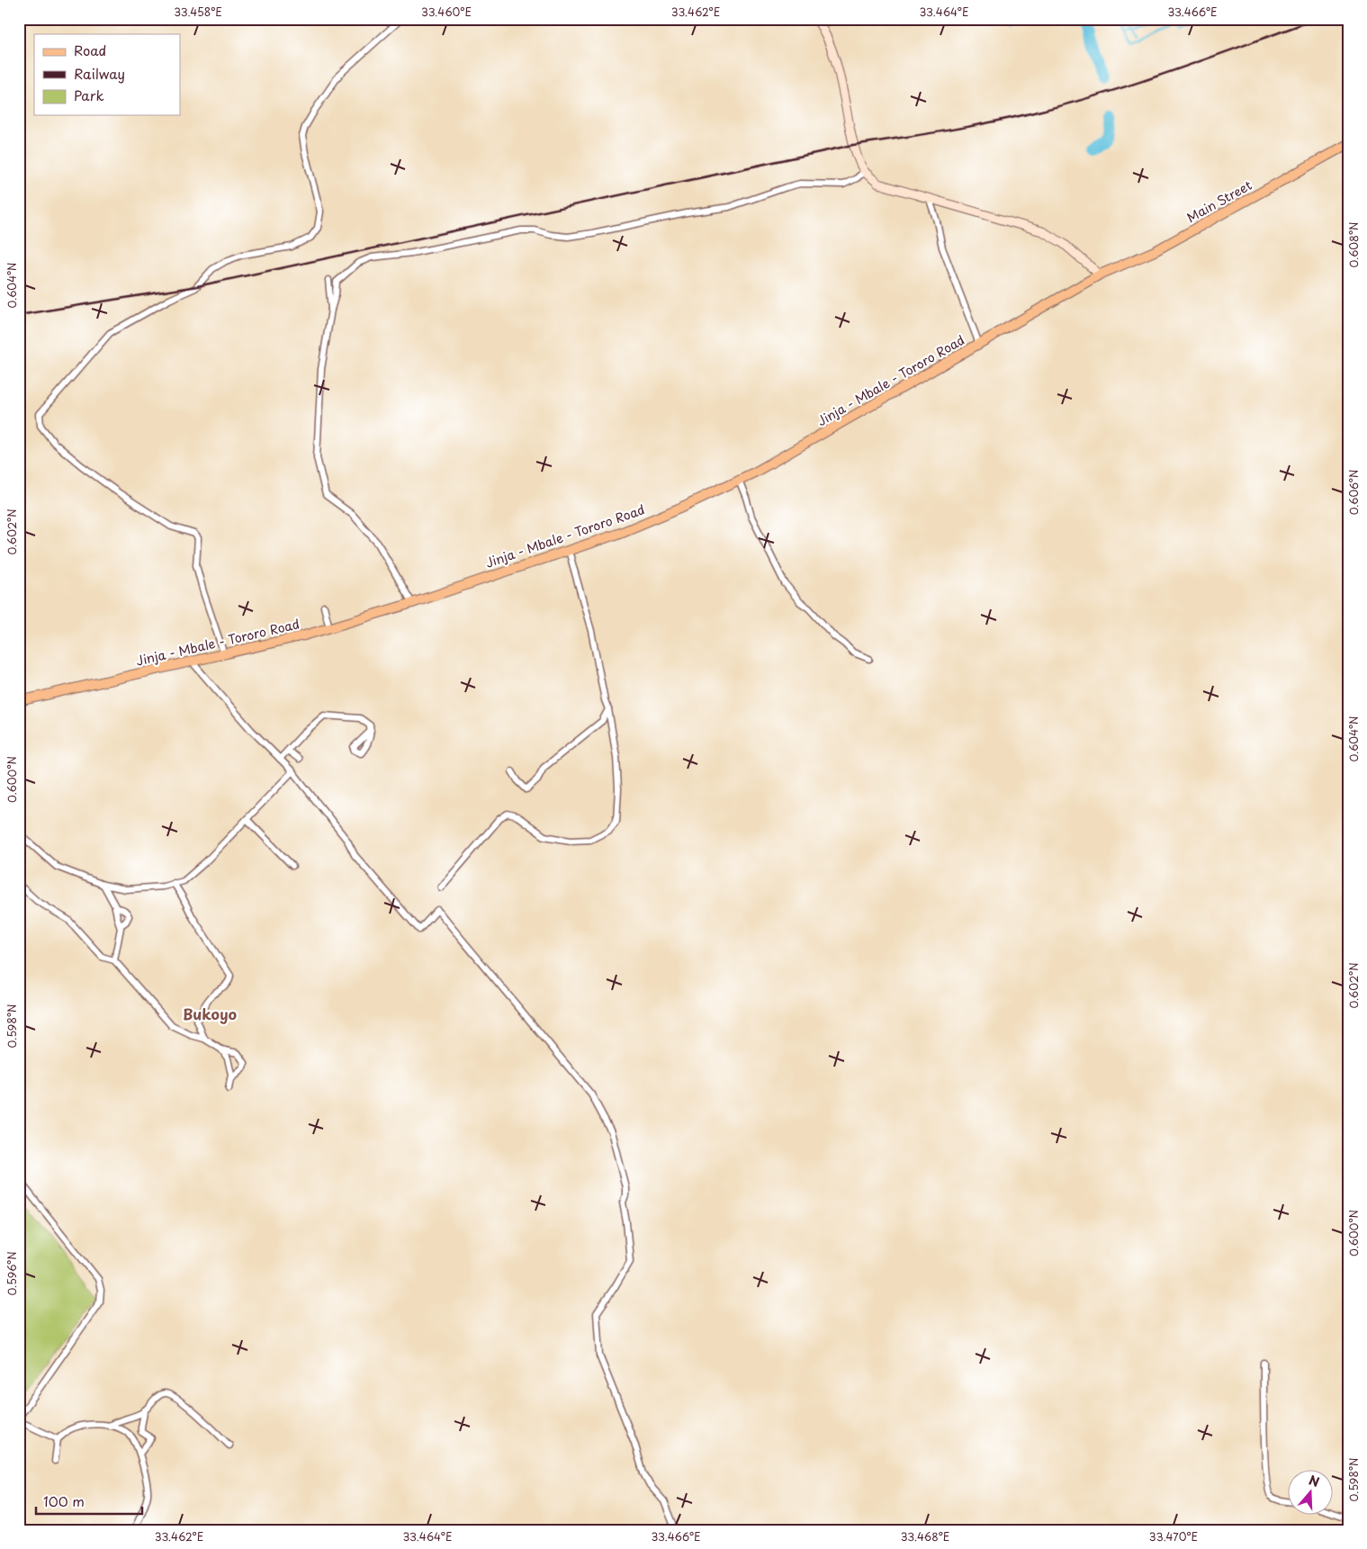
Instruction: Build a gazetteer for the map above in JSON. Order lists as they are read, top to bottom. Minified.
{"streets":{"main road":["Main Street","Jinja - Mbale - Tororo Road"]},"crossings":[["Main Street","Jinja - Mbale - Tororo Road"]],"districts":["Bukoyo"],"legend":["Road","Railway","Park"],"scale_bar":"100 m","north":"top","coordinates":["33.458°E","33.460°E","33.462°E","33.464°E","33.466°E","0.608°N","0.604°N","0.606°N","0.602°N","0.600°N","0.598°N","0.596°N","33.468°E","33.470°E"]}
